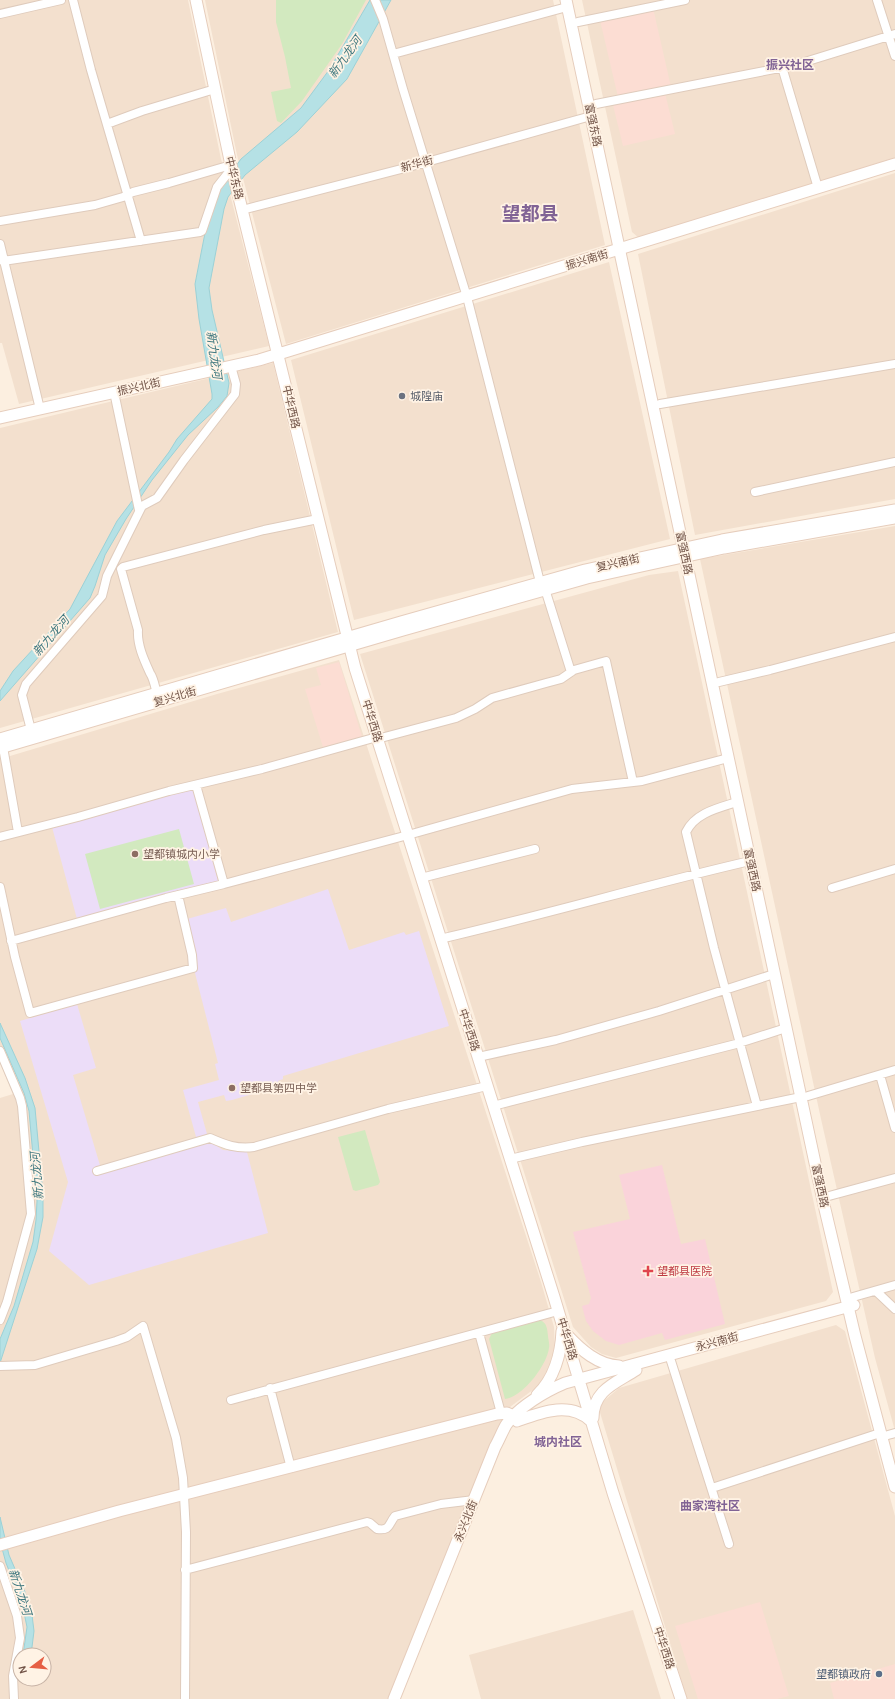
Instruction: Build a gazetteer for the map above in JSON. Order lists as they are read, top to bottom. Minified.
{"streets":{"main road":["富强东路","中华东路","振兴南街","振兴北街","中华西路","富强西路","复兴南街","复兴北街","永兴南街","永兴北街"],"street":["新华街"]},"crossings":[["富强东路","新华街"],["富强东路","振兴南街"],["富强东路","富强西路"],["新华街","中华东路"],["中华东路","振兴南街"],["中华东路","振兴北街"],["中华东路","中华西路"],["振兴南街","振兴北街"],["振兴南街","中华西路"],["振兴南街","富强西路"],["振兴北街","中华西路"],["中华西路","复兴南街"],["中华西路","复兴北街"],["中华西路","永兴南街"],["中华西路","永兴北街"],["富强西路","复兴南街"],["富强西路","永兴南街"],["复兴南街","复兴北街"],["永兴南街","永兴北街"]],"districts":["振兴社区","望都县","城内社区","曲家湾社区"],"water":["新九龙河"],"places":{"other":["城隍庙","望都镇城内小学","望都县第四中学","望都镇政府"],"health":["望都县医院"]},"north":"left"}
